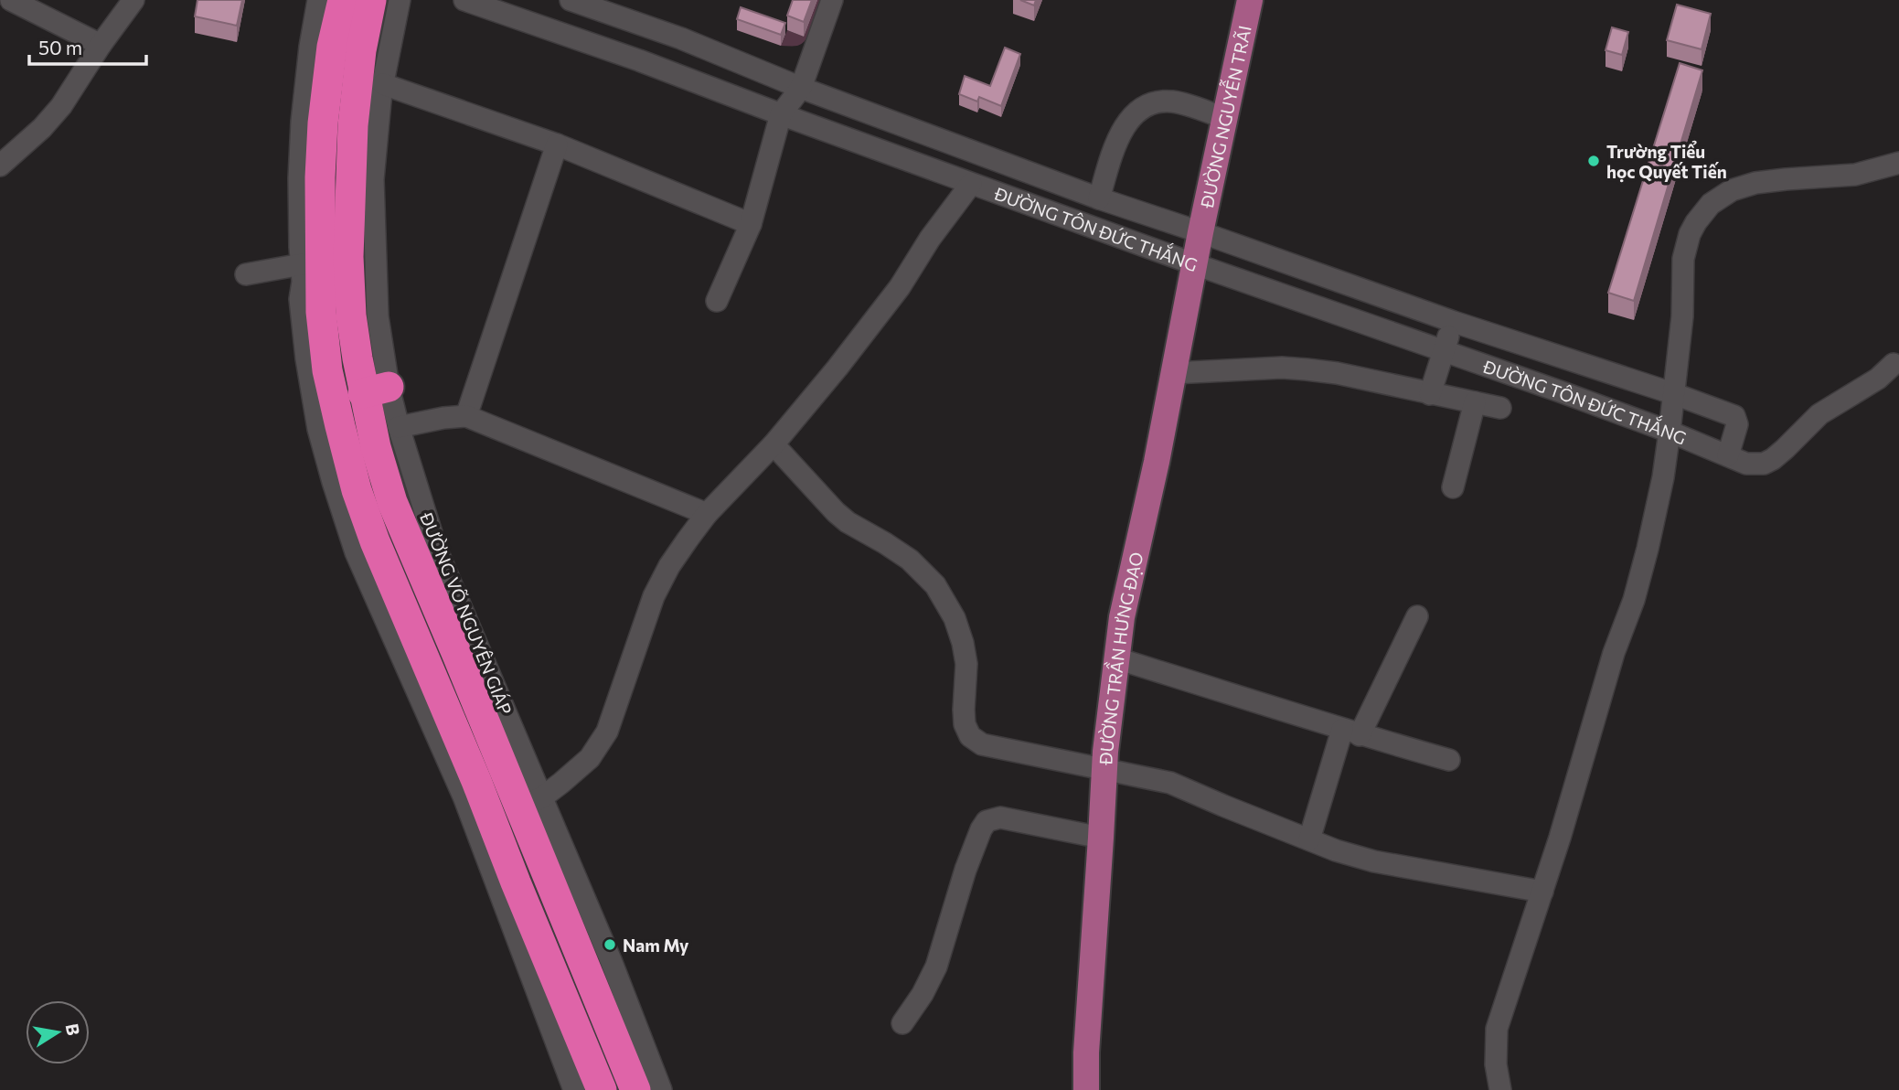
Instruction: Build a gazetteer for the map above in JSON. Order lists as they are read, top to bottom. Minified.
{"streets":{"highway":["ĐƯỜNG VÕ NGUYÊN GIÁP"],"main road":["ĐƯỜNG NGUYỄN TRÃI","ĐƯỜNG TRẦN HƯNG ĐẠO"],"street":["ĐƯỜNG TÔN ĐỨC THẮNG"]},"crossings":[["ĐƯỜNG NGUYỄN TRÃI","ĐƯỜNG TÔN ĐỨC THẮNG"],["ĐƯỜNG NGUYỄN TRÃI","ĐƯỜNG TRẦN HƯNG ĐẠO"],["ĐƯỜNG TÔN ĐỨC THẮNG","ĐƯỜNG TRẦN HƯNG ĐẠO"]],"places":["Trường Tiểu học Quyết Tiến","Nam My"],"scale_bar":"50 m","north":"right"}
